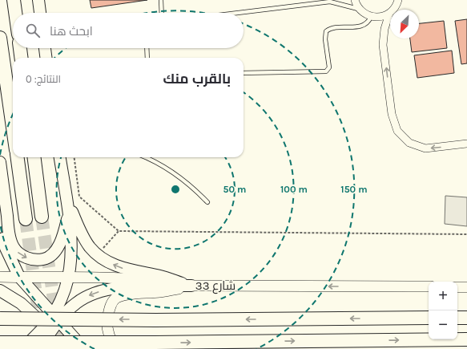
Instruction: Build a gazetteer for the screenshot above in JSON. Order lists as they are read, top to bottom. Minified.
{"streets":{"street":["شارع 33"]},"one_way":["شارع 33"],"north":"bottom left","page":{"search":"ابحث هنا","heading":["بالقرب منك","النتائج: 0"],"map_buttons":["+","−"]},"rings":["50 m","100 m","150 m"]}
